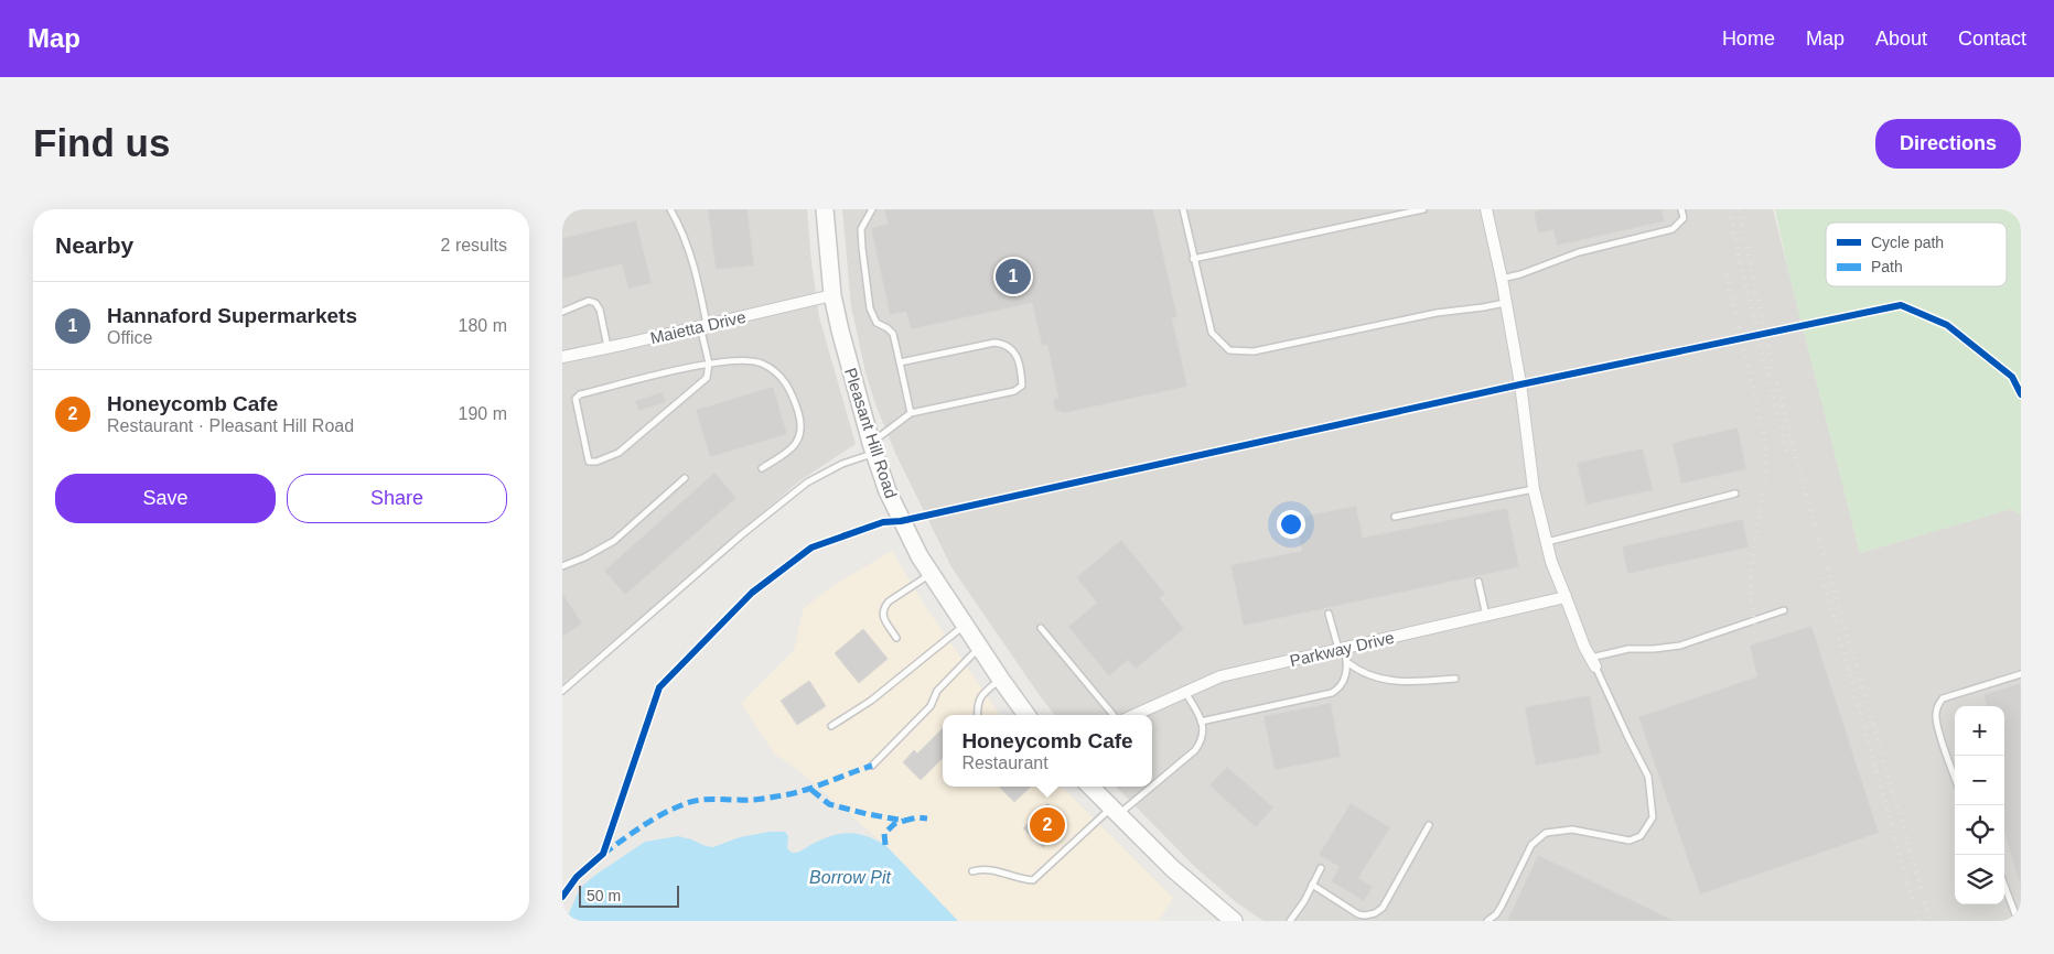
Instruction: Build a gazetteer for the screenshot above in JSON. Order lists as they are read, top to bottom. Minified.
{"streets":{"street":["Maietta Drive","Pleasant Hill Road","Parkway Drive"]},"crossings":[["Maietta Drive","Pleasant Hill Road"]],"water":["Borrow Pit"],"legend":["Cycle path","Path"],"scale_bar":"50 m","page":{"header":"Map","nav":["Home","Map","About","Contact"],"buttons":["Directions",["Save","Share"]],"title":"Find us","heading":["Nearby","2 results"],"pins":["1","2"],"list":[{"mark":"1","name":"Hannaford Supermarkets","note":"Office","value":"180 m"},{"mark":"2","name":"Honeycomb Cafe","note":"Restaurant · Pleasant Hill Road","value":"190 m"}],"map_buttons":["+","−"],"popup":["Honeycomb Cafe","Restaurant"],"scale":"50 m"}}
